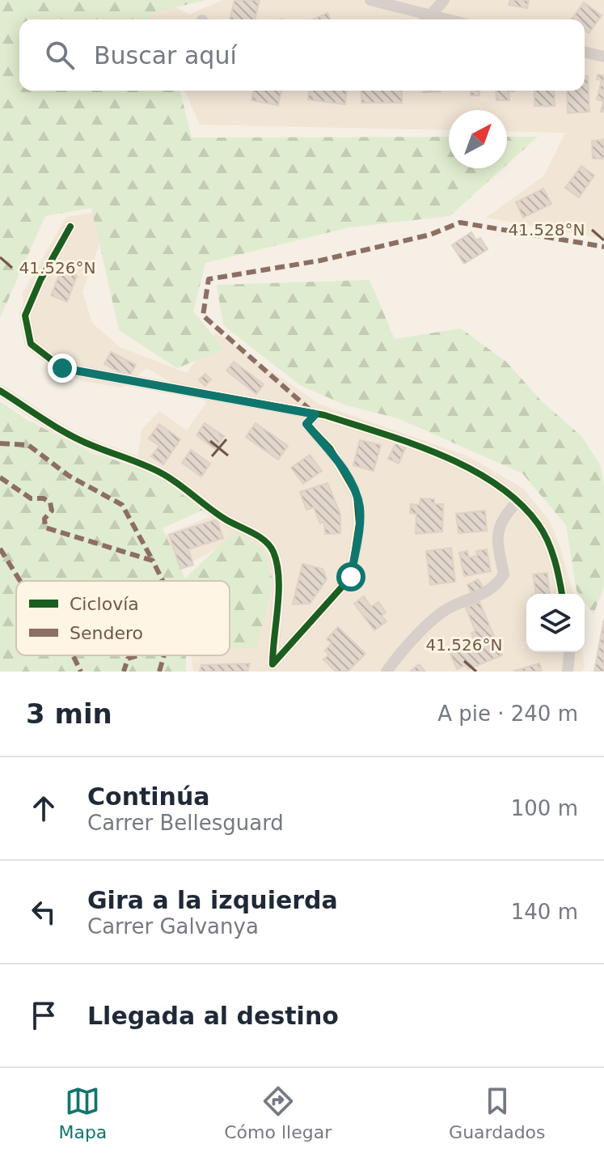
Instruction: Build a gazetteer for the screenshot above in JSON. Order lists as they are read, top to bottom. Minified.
{"legend":["Ciclovía","Sendero"],"north":"top right","page":{"search":"Buscar aquí","heading":["3 min","A pie · 240 m"],"list":[["Continúa","Carrer Bellesguard","100 m"],["Gira a la izquierda","Carrer Galvanya","140 m"],"Llegada al destino"],"nav":["Mapa","Cómo llegar","Guardados"]},"coordinates":["41.528°N","41.526°N"]}
